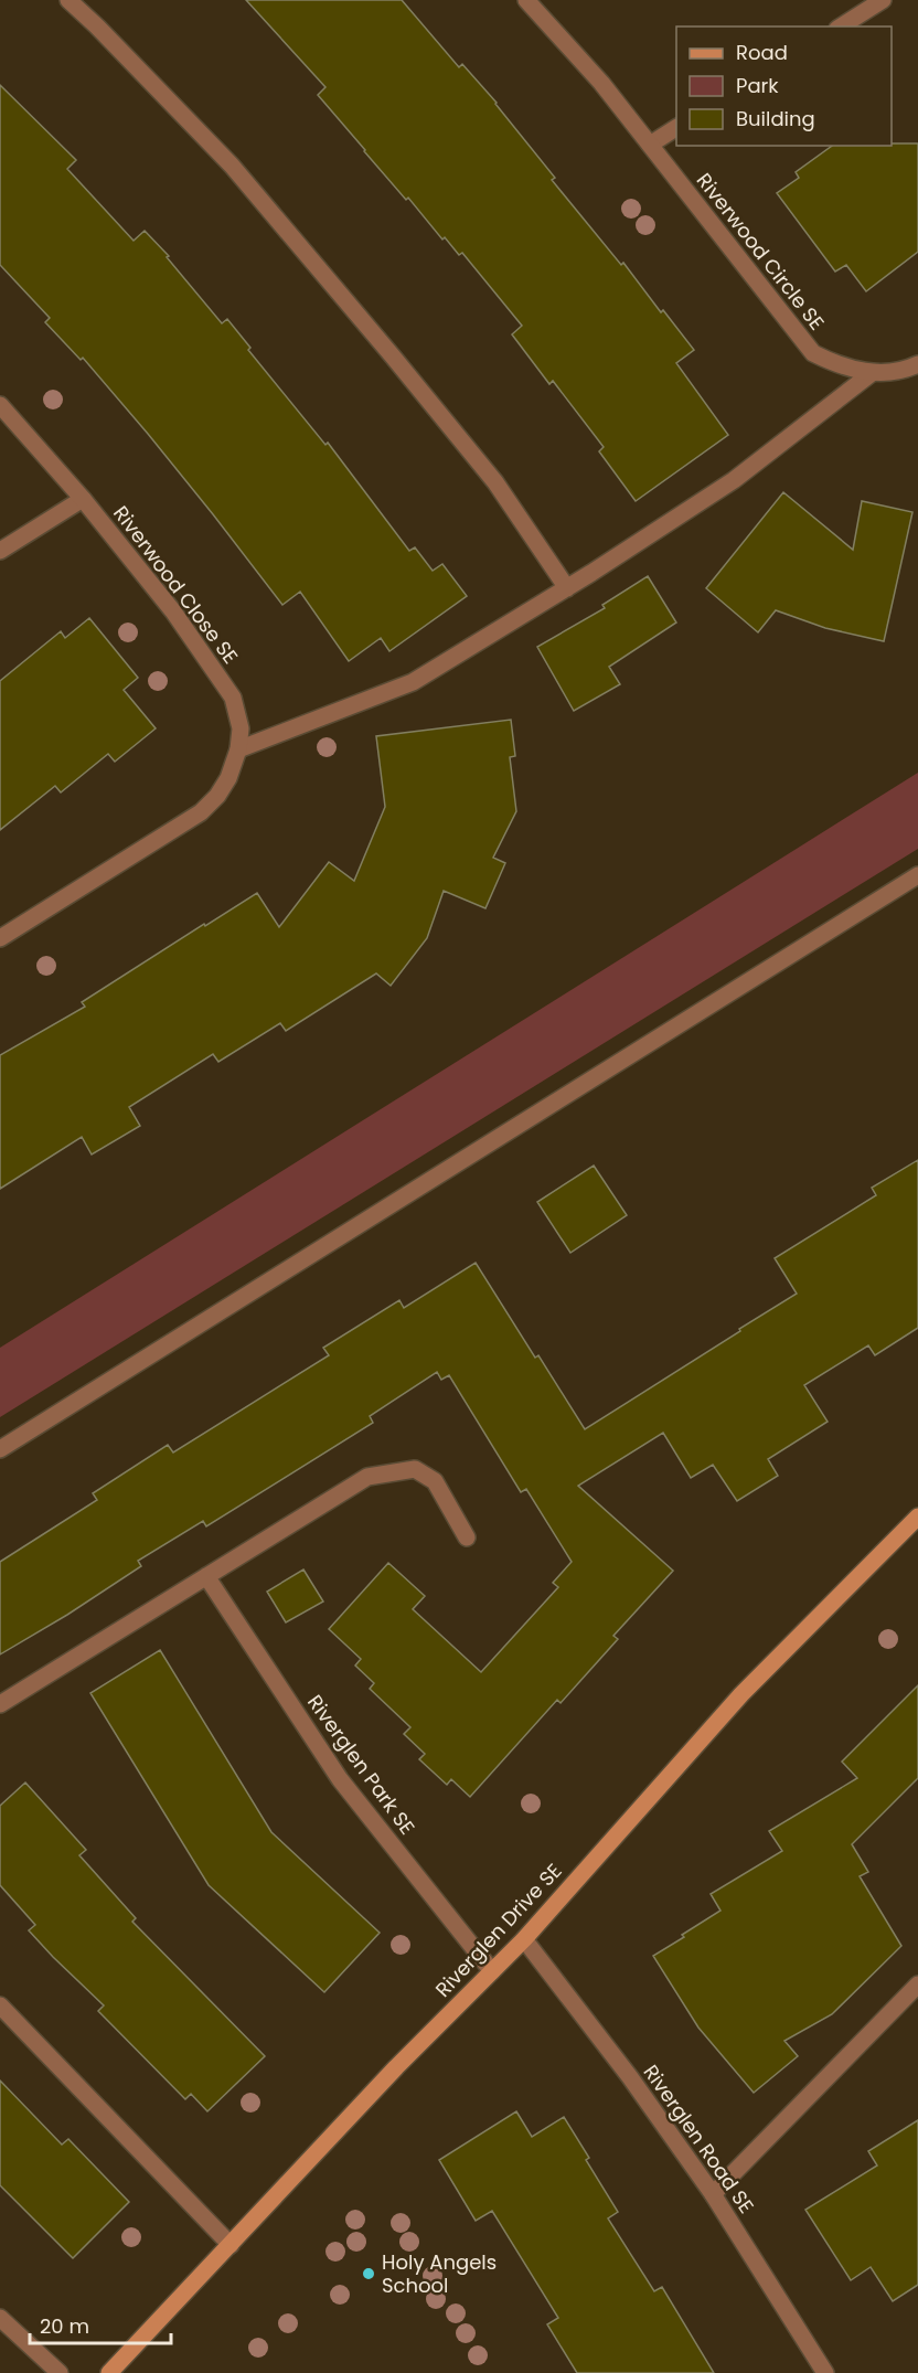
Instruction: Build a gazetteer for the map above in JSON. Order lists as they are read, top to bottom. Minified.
{"streets":{"street":["Riverwood Circle SE","Riverwood Close SE","Riverglen Park SE","Riverglen Drive SE","Riverglen Road SE"]},"crossings":[["Riverglen Park SE","Riverglen Drive SE"],["Riverglen Drive SE","Riverglen Road SE"]],"places":["Holy Angels School"],"legend":["Road","Park","Building"],"scale_bar":"20 m"}
